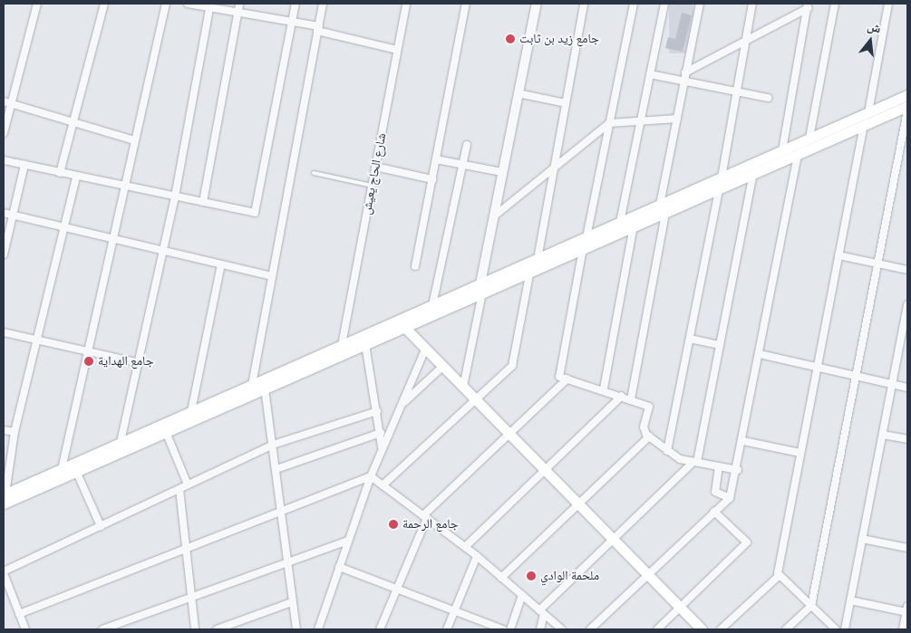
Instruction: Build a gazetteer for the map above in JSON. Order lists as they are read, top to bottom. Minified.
{"streets":{"street":["شارع الحاج يعيش"]},"places":["جامع زيد بن ثابت","جامع الهداية","جامع الرحمة","ملحمة الوادي"],"north":"top"}
